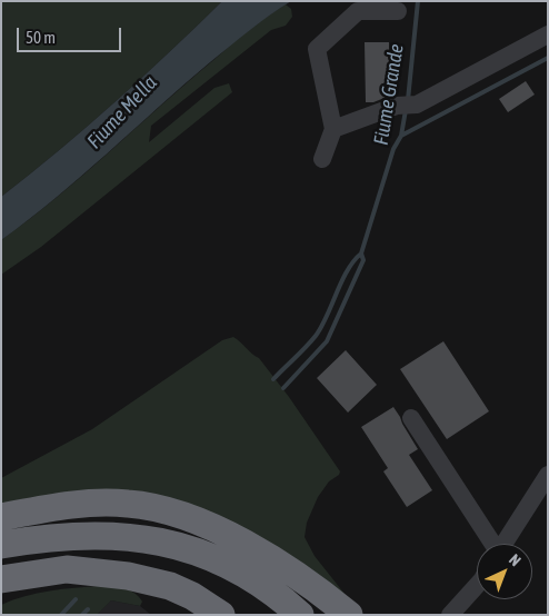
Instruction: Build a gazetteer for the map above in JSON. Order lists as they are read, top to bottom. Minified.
{"water":["Fiume Grande","Fiume Mella"],"scale_bar":"50 m","north":"top right"}
